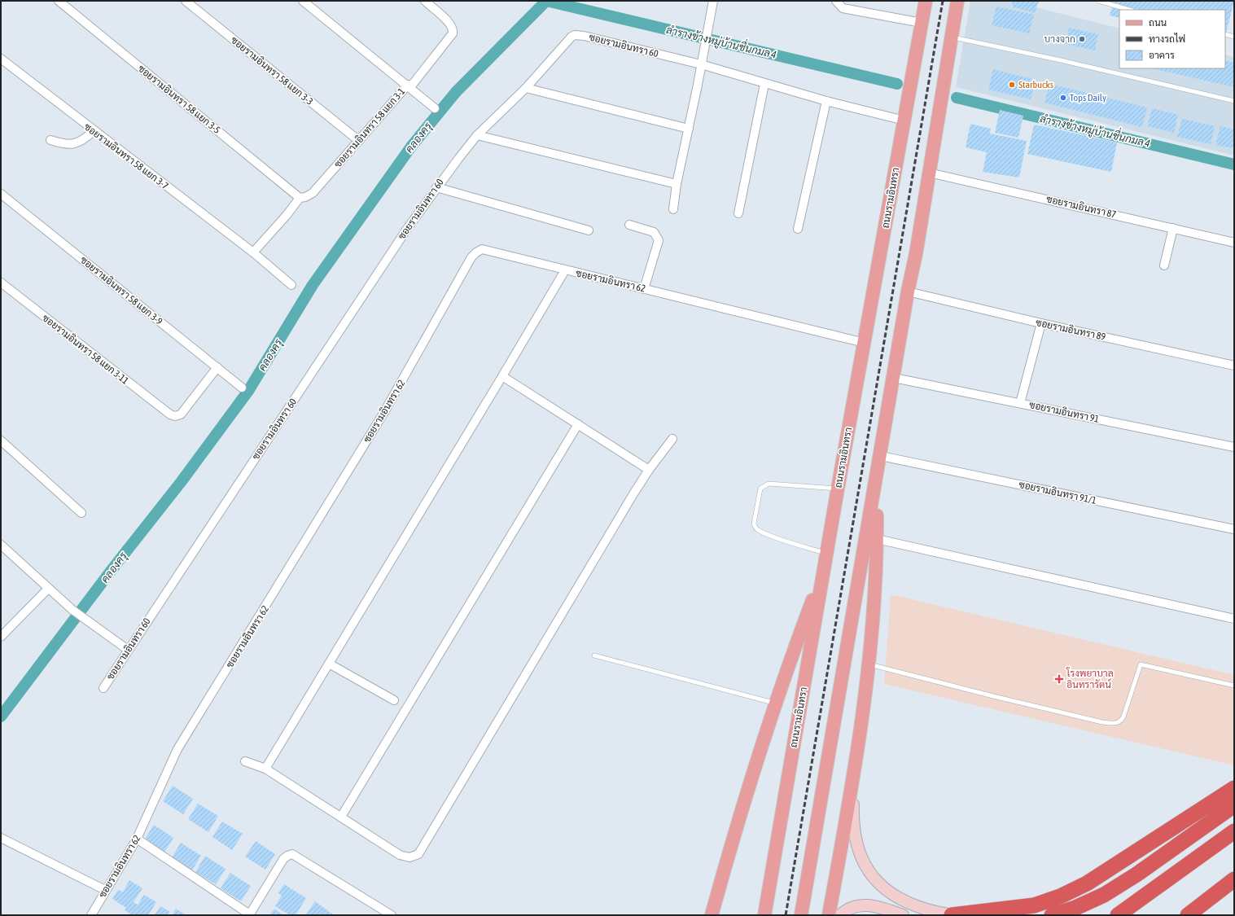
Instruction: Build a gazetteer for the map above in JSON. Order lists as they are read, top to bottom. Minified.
{"streets":{"main road":["ถนนรามอินทรา"],"street":["ซอยรามอินทรา 60","ซอยรามอินทรา 58 แยก 3-3","ซอยรามอินทรา 58 แยก 3-5","ซอยรามอินทรา 58 แยก 3-1","ซอยรามอินทรา 58 แยก 3-7","ซอยรามอินทรา 87","ซอยรามอินทรา 62","ซอยรามอินทรา 58 แยก 3-9","ซอยรามอินทรา 89","ซอยรามอินทรา 58 แยก 3-11","ซอยรามอินทรา 91","ซอยรามอินทรา 91/1"]},"crossings":[["ซอยรามอินทรา 60","ถนนรามอินทรา"],["ซอยรามอินทรา 58 แยก 3-3","ซอยรามอินทรา 58 แยก 3-1"],["ซอยรามอินทรา 58 แยก 3-5","ซอยรามอินทรา 58 แยก 3-1"],["ซอยรามอินทรา 58 แยก 3-1","ซอยรามอินทรา 58 แยก 3-7"],["ถนนรามอินทรา","ซอยรามอินทรา 62"],["ซอยรามอินทรา 58 แยก 3-9","ซอยรามอินทรา 58 แยก 3-11"]],"water":["ลำรางข้างหมู่บ้านชื่นกมล 4","คลองครุ"],"places":{"other":["บางจาก","Starbucks","Tops Daily"],"health":["โรงพยาบาล อินทรารัตน์"]},"legend":["ถนน","ทางรถไฟ","อาคาร"]}
